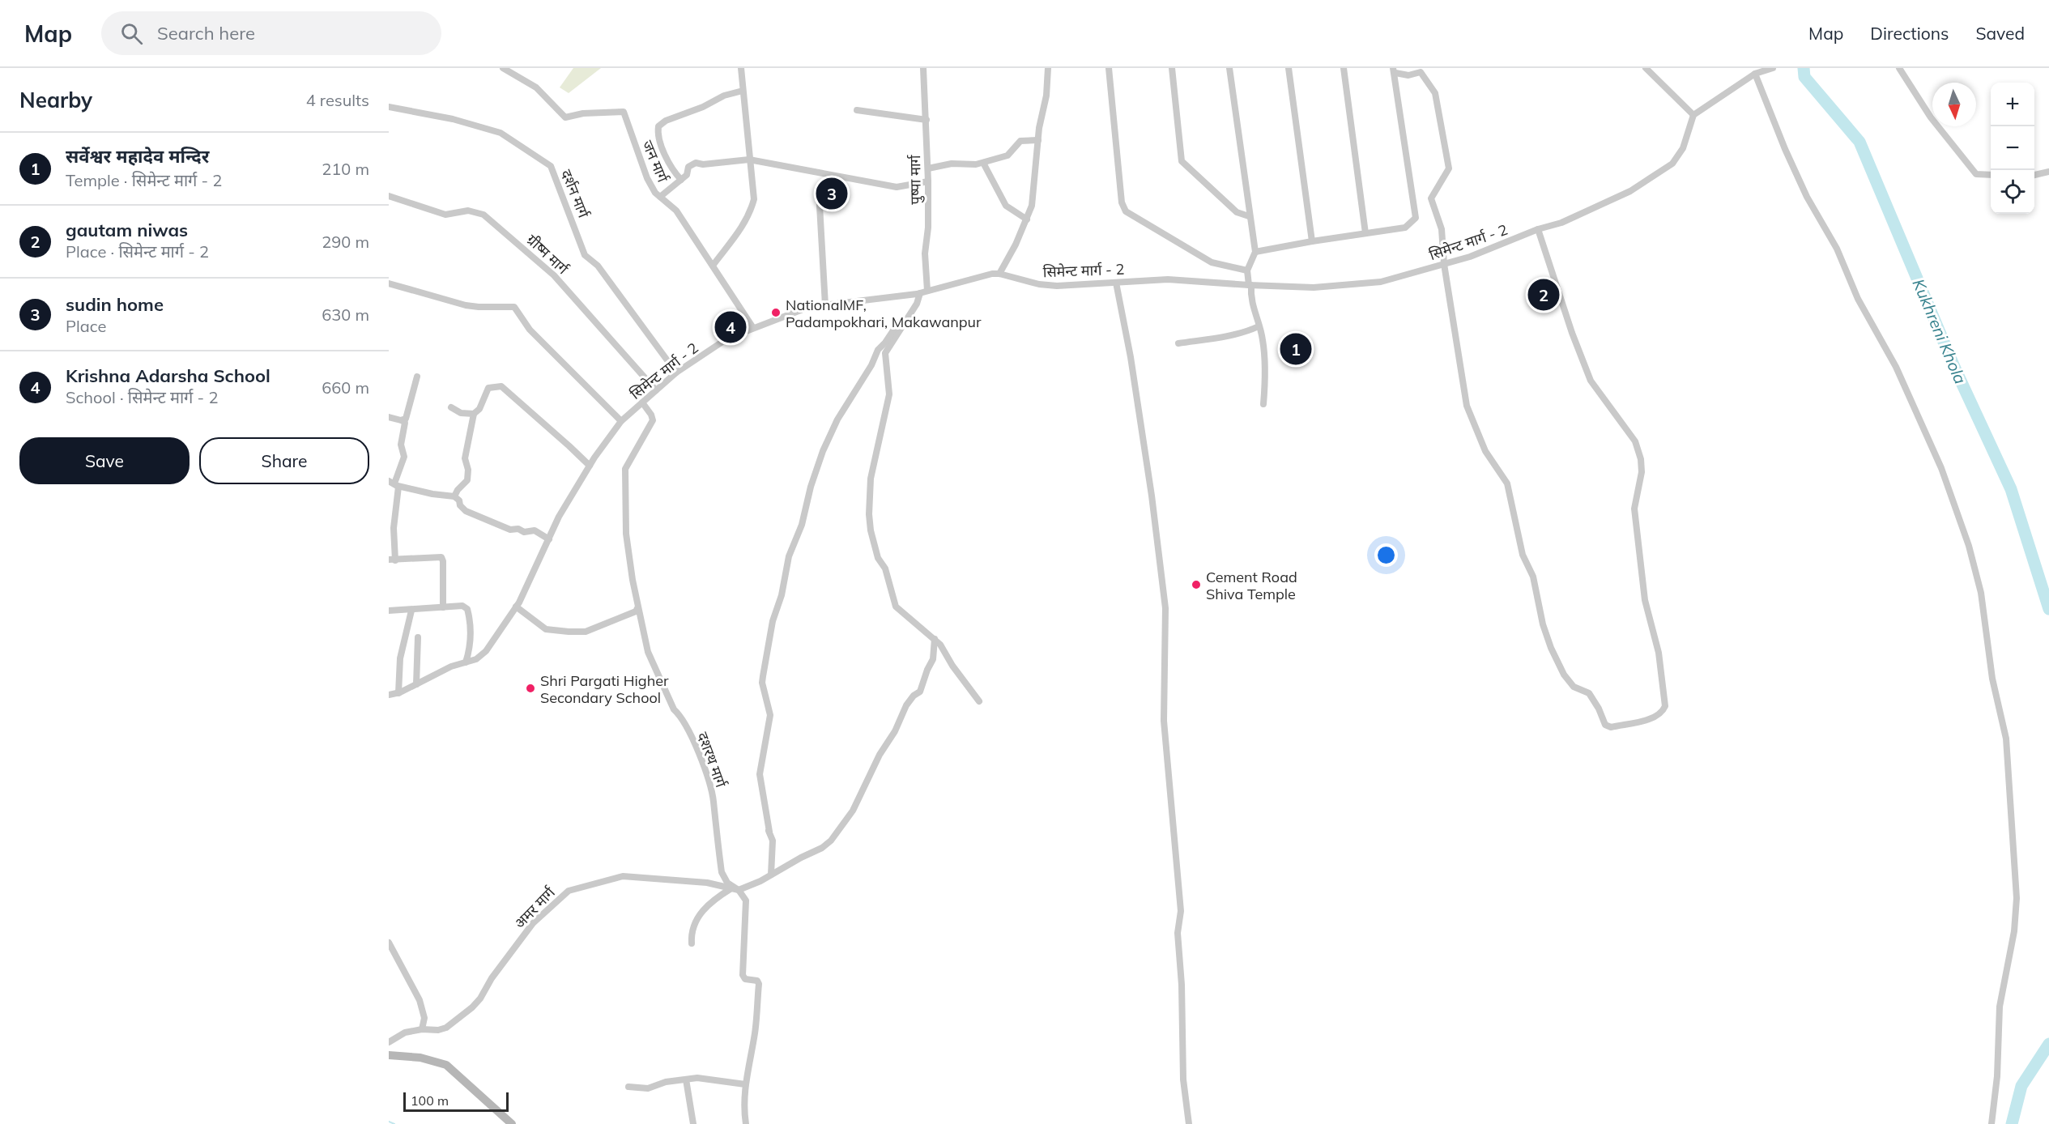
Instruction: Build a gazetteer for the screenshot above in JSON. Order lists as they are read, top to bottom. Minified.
{"streets":{"street":["जन मार्ग","पुष्पा मार्ग","दर्शन मार्ग","सिमेन्ट मार्ग - 2","ग्रीष्म मार्ग","दशरथ मार्ग","अमर मार्ग"]},"crossings":[["जन मार्ग","सिमेन्ट मार्ग - 2"],["पुष्पा मार्ग","सिमेन्ट मार्ग - 2"],["दर्शन मार्ग","सिमेन्ट मार्ग - 2"],["सिमेन्ट मार्ग - 2","ग्रीष्म मार्ग"],["सिमेन्ट मार्ग - 2","दशरथ मार्ग"],["दशरथ मार्ग","अमर मार्ग"]],"water":["Kukhreni Khola"],"places":["NationalMF, Padampokhari, Makawanpur","Cement Road Shiva Temple","Shri Pargati Higher Secondary School"],"scale_bar":"100 m","north":"bottom","page":{"header":"Map","search":"Search here","nav":["Map","Directions","Saved"],"heading":["Nearby","4 results"],"map_buttons":["+","−"],"list":[{"mark":"1","name":"सर्वेश्वर महादेव मन्दिर","note":"Temple · सिमेन्ट मार्ग - 2","value":"210 m"},{"mark":"2","name":"gautam niwas","note":"Place · सिमेन्ट मार्ग - 2","value":"290 m"},{"mark":"3","name":"sudin home","note":"Place","value":"630 m"},{"mark":"4","name":"Krishna Adarsha School","note":"School · सिमेन्ट मार्ग - 2","value":"660 m"}],"pins":["3","2","4","1"],"buttons":["Save","Share"],"scale":"100 m"}}
